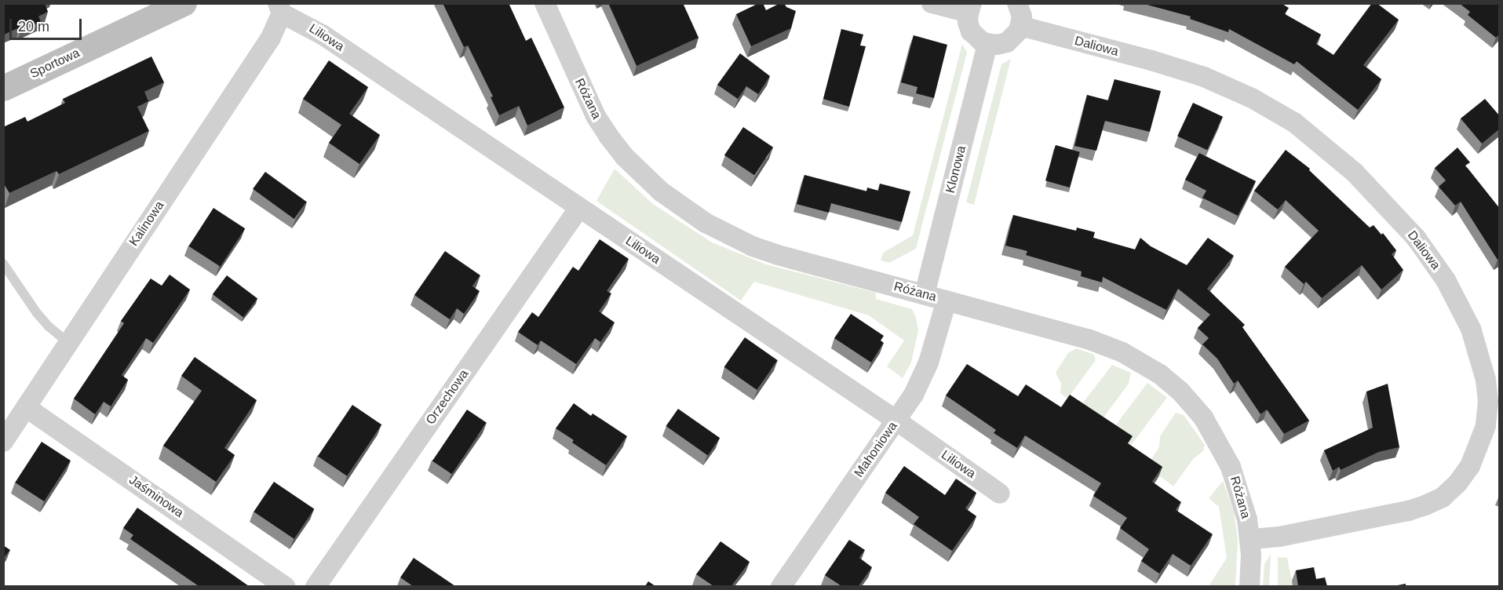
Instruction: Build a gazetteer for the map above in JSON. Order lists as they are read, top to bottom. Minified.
{"streets":{"street":["Liliowa","Daliowa","Sportowa","Różana","Klonowa","Kalinowa","Orzechowa","Mahoniowa","Jaśminowa"]},"crossings":[["Liliowa","Kalinowa"],["Liliowa","Orzechowa"],["Liliowa","Mahoniowa"],["Daliowa","Różana"],["Różana","Klonowa"],["Różana","Mahoniowa"],["Kalinowa","Jaśminowa"]],"scale_bar":"20 m"}
